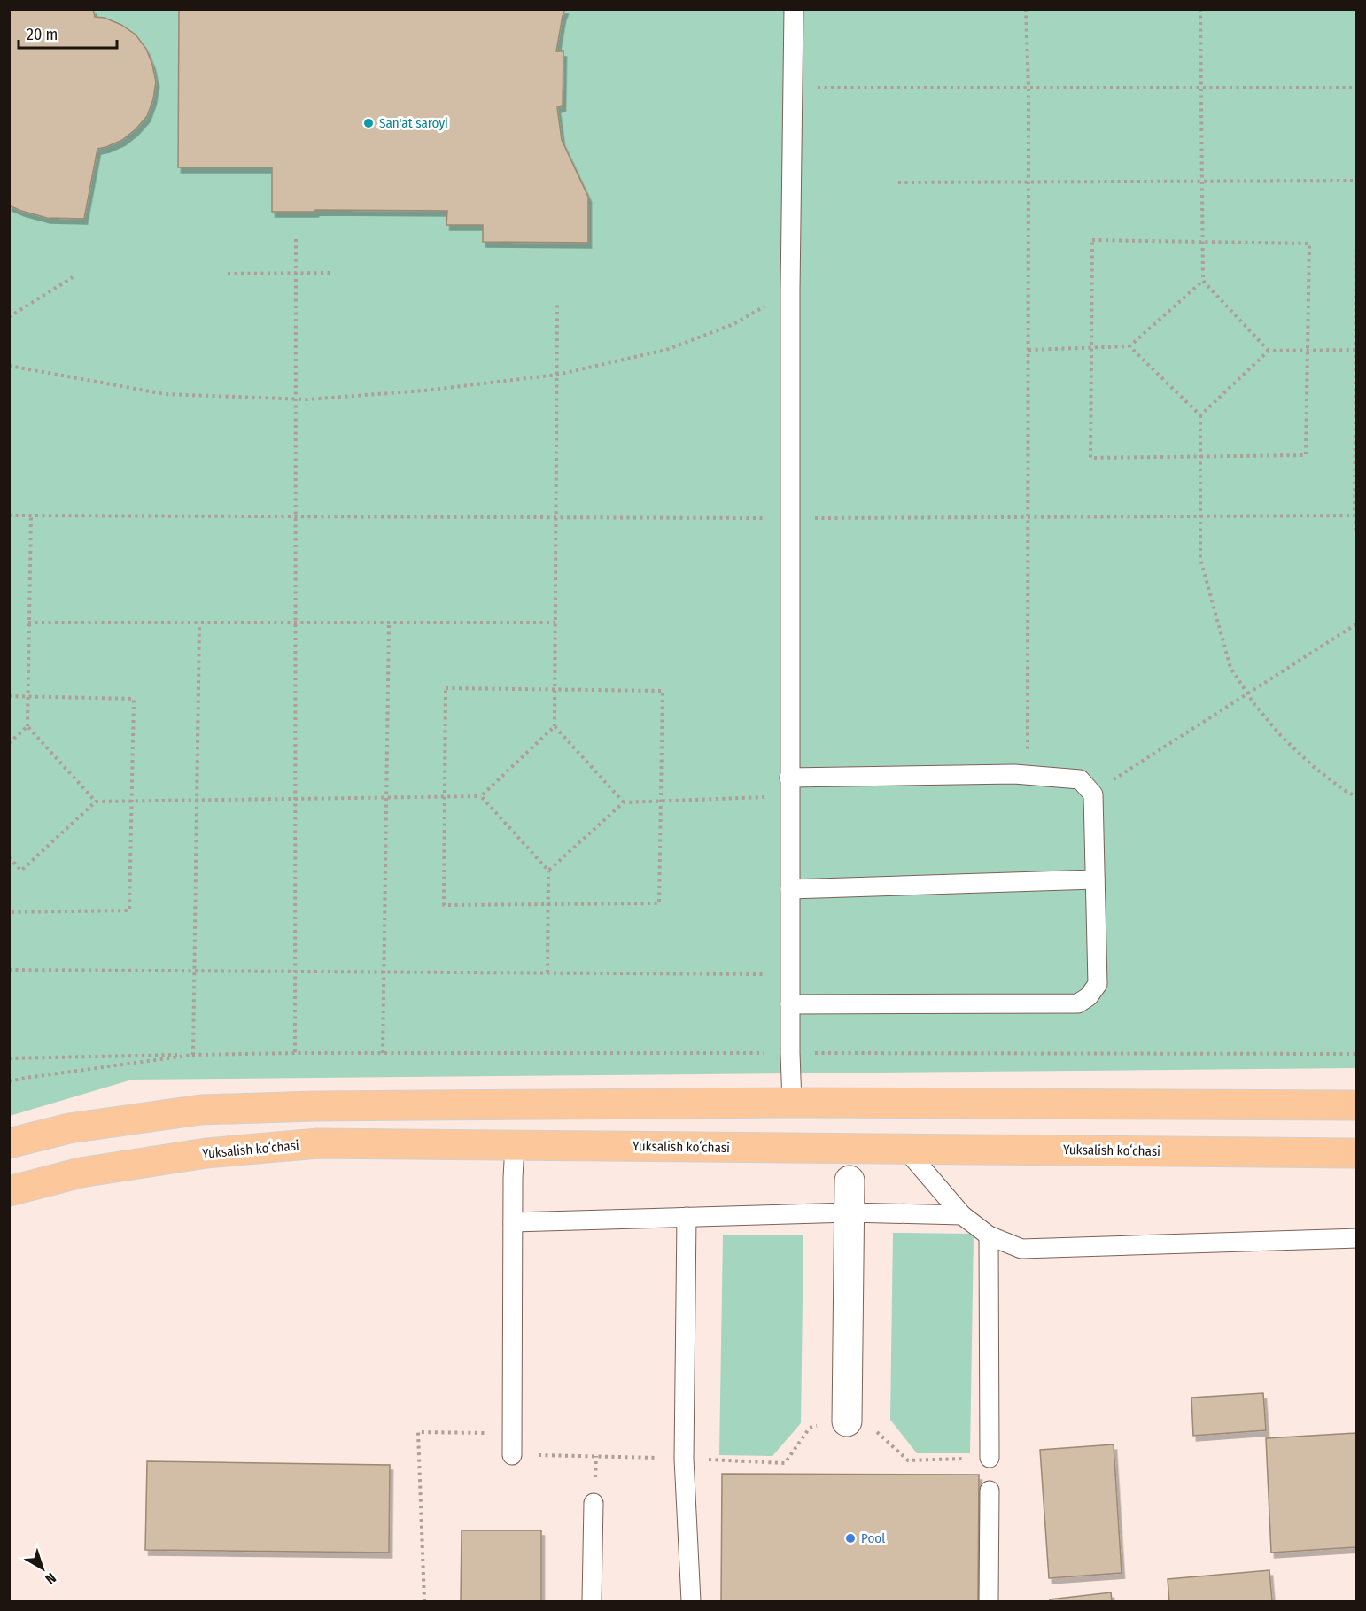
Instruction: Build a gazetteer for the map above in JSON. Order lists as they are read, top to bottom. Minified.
{"streets":{"main road":["Yuksalish koʻchasi"]},"places":["San'at saroyi","Pool"],"scale_bar":"20 m","north":"bottom right"}
